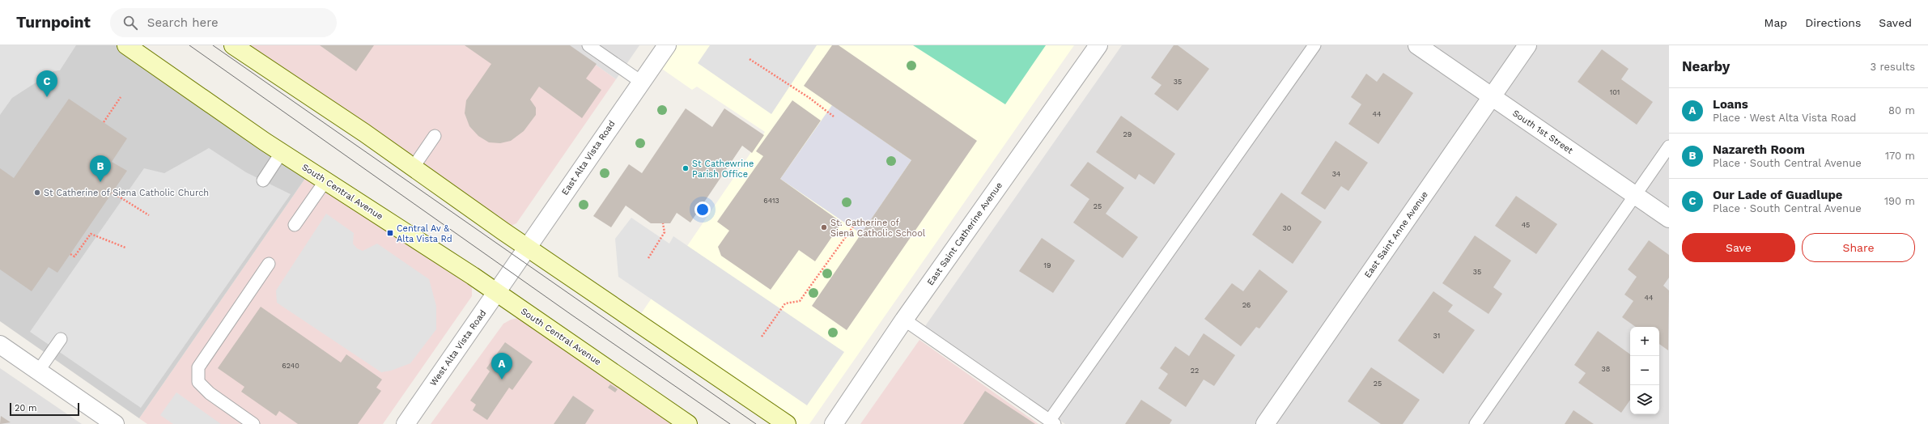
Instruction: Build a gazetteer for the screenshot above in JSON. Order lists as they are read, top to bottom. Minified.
{"streets":{"main road":["South Central Avenue"],"street":["South 1st Street","East Alta Vista Road","East Saint Catherine Avenue","East Saint Anne Avenue","West Alta Vista Road"]},"crossings":[["South 1st Street","East Saint Anne Avenue"],["East Alta Vista Road","West Alta Vista Road"],["South Central Avenue","West Alta Vista Road"]],"places":{"other":["St Cathewrine Parish Office","St Catherine of Siena Catholic Church","St. Catherine of Siena Catholic School"],"transit":["Central Av & Alta Vista Rd"]},"house_numbers":["35","101","44","29","34","6413","25","45","30","19","35","44","26","31","6240","38","22","25"],"scale_bar":"20 m","page":{"header":"Turnpoint","search":"Search here","nav":["Map","Directions","Saved"],"heading":["Nearby","3 results"],"pins":["C","B","A"],"list":[{"mark":"A","name":"Loans","note":"Place · West Alta Vista Road","value":"80 m"},{"mark":"B","name":"Nazareth Room","note":"Place · South Central Avenue","value":"170 m"},{"mark":"C","name":"Our Lade of Guadlupe","note":"Place · South Central Avenue","value":"190 m"}],"buttons":["Save","Share"],"map_buttons":["+","−"],"scale":"20 m"}}
